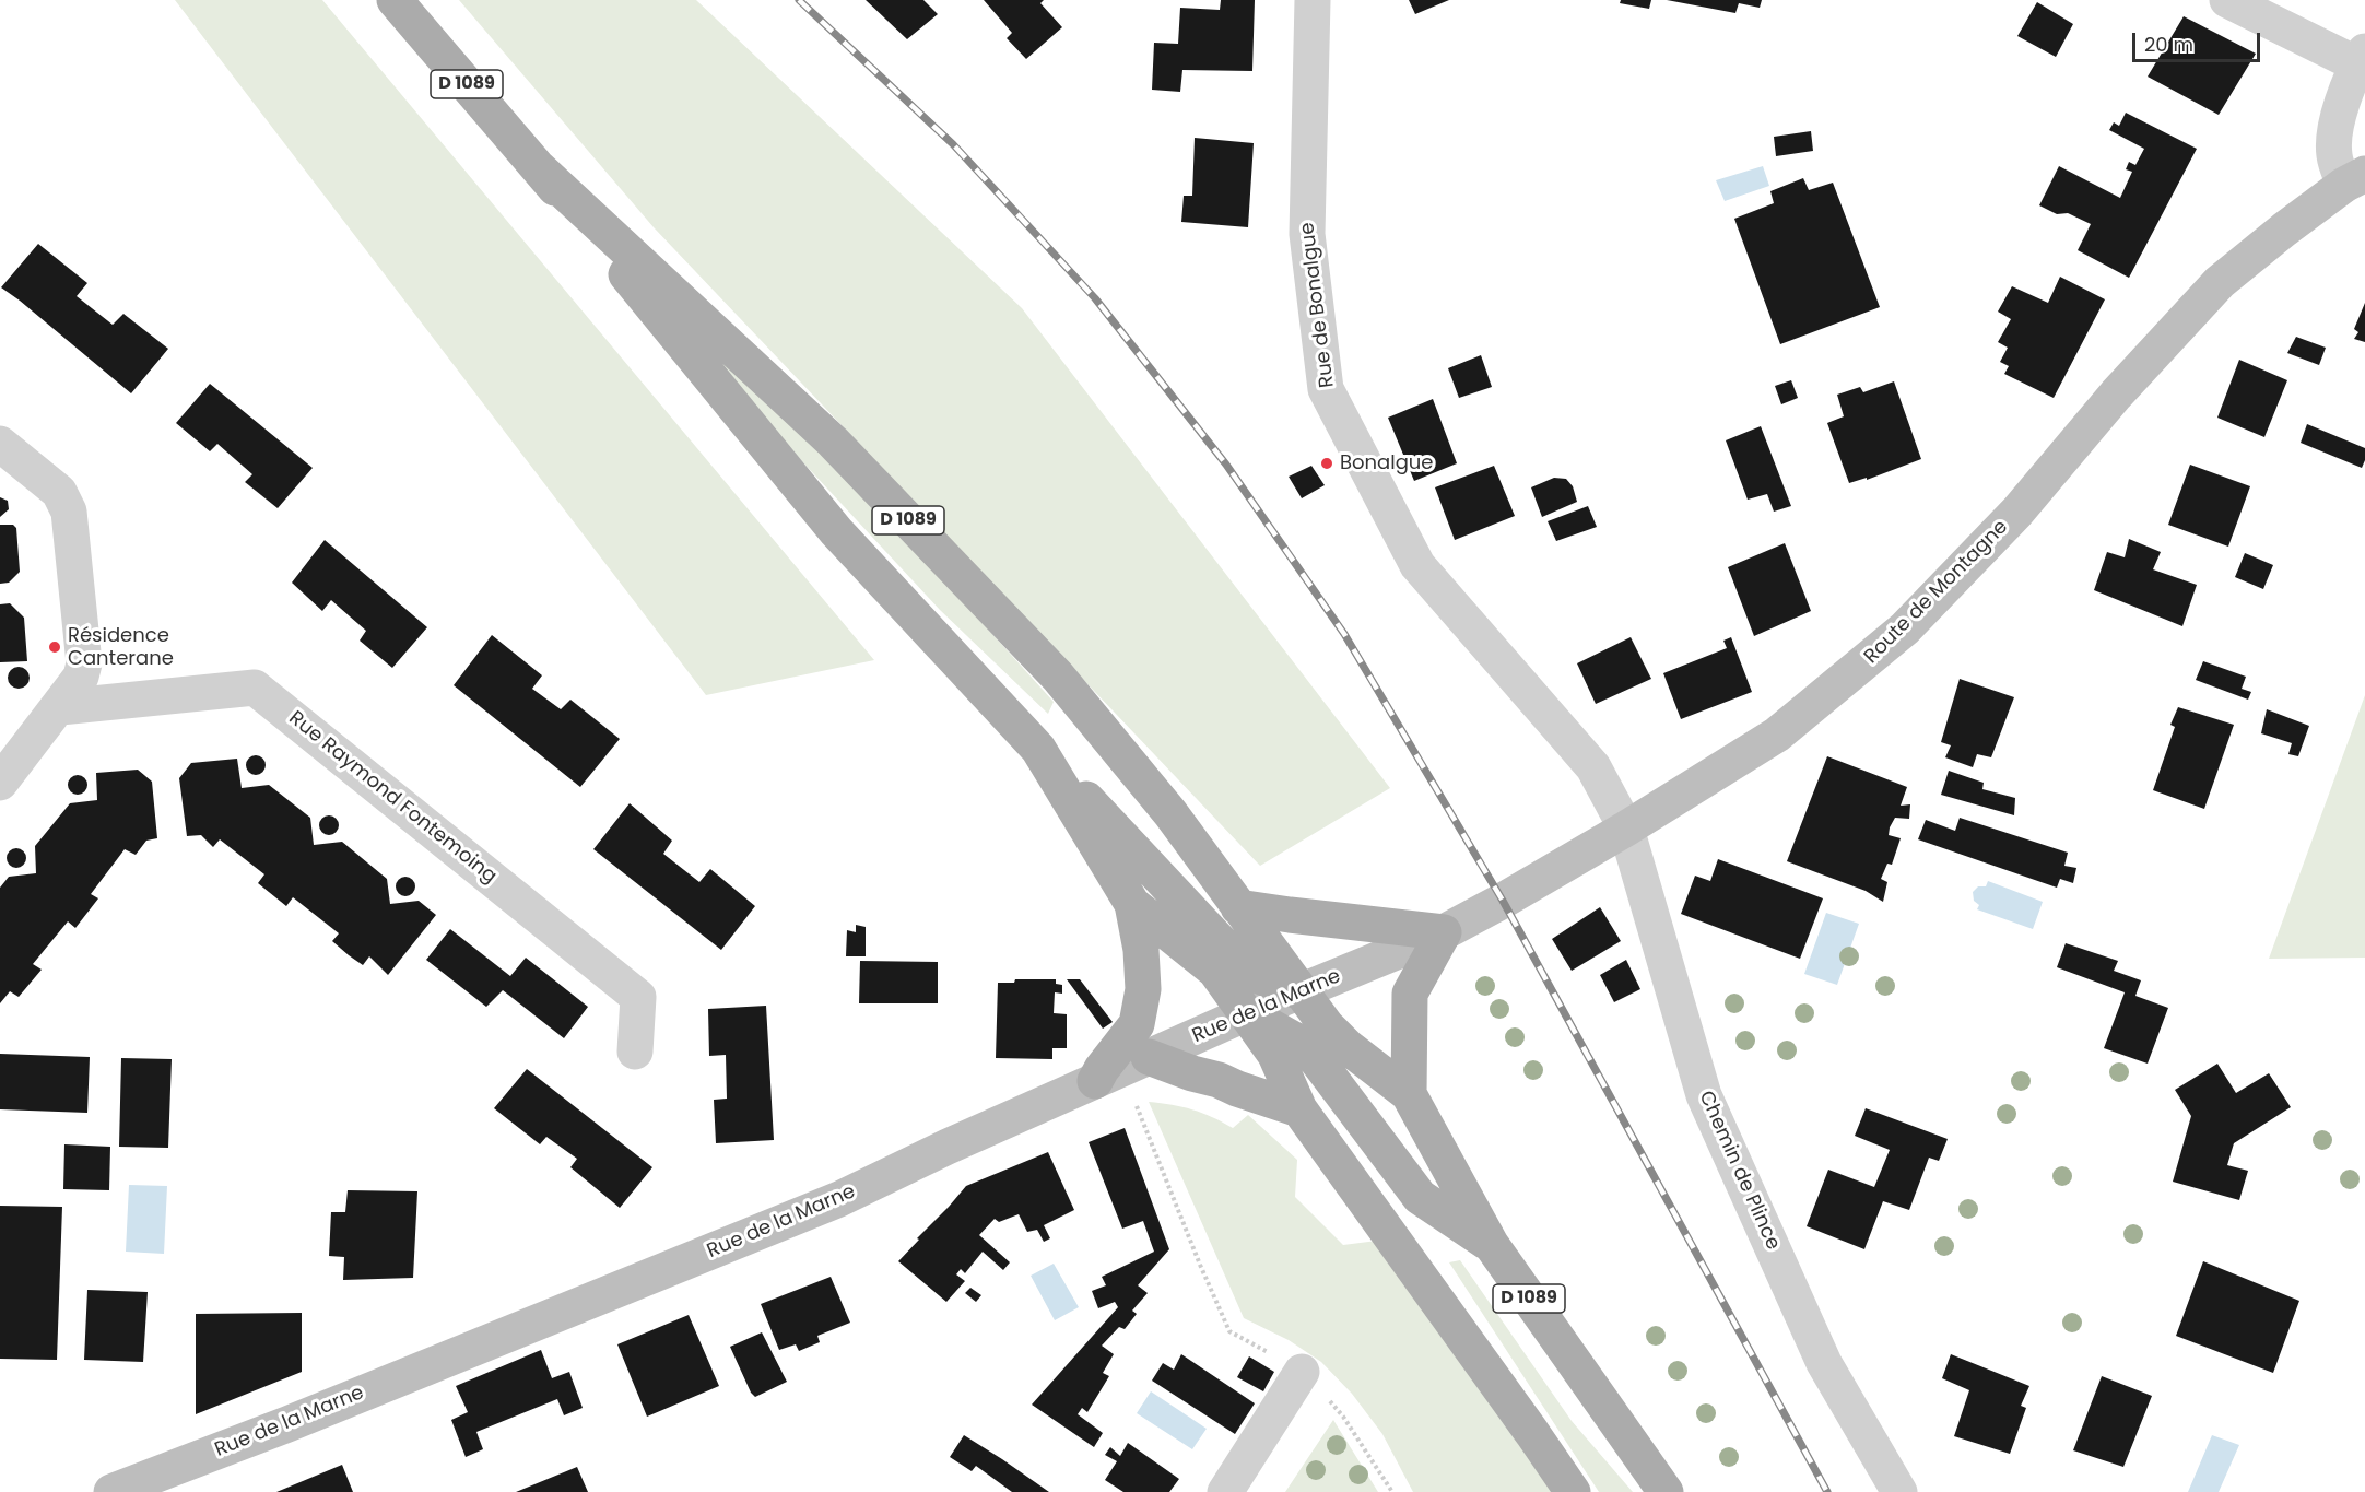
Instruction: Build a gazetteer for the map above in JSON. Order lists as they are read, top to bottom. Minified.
{"streets":{"main road":["D 1089","Route de Montagne","Rue de la Marne"],"street":["Rue de Bonalgue","Rue Raymond Fontemoing","Chemin de Plince"]},"crossings":[["D 1089","Rue de la Marne"],["Rue de Bonalgue","Route de Montagne"],["Rue de Bonalgue","Chemin de Plince"],["Route de Montagne","Rue de la Marne"],["Route de Montagne","Chemin de Plince"]],"places":["Bonalgue","Résidence Canterane"],"scale_bar":"20 m"}
